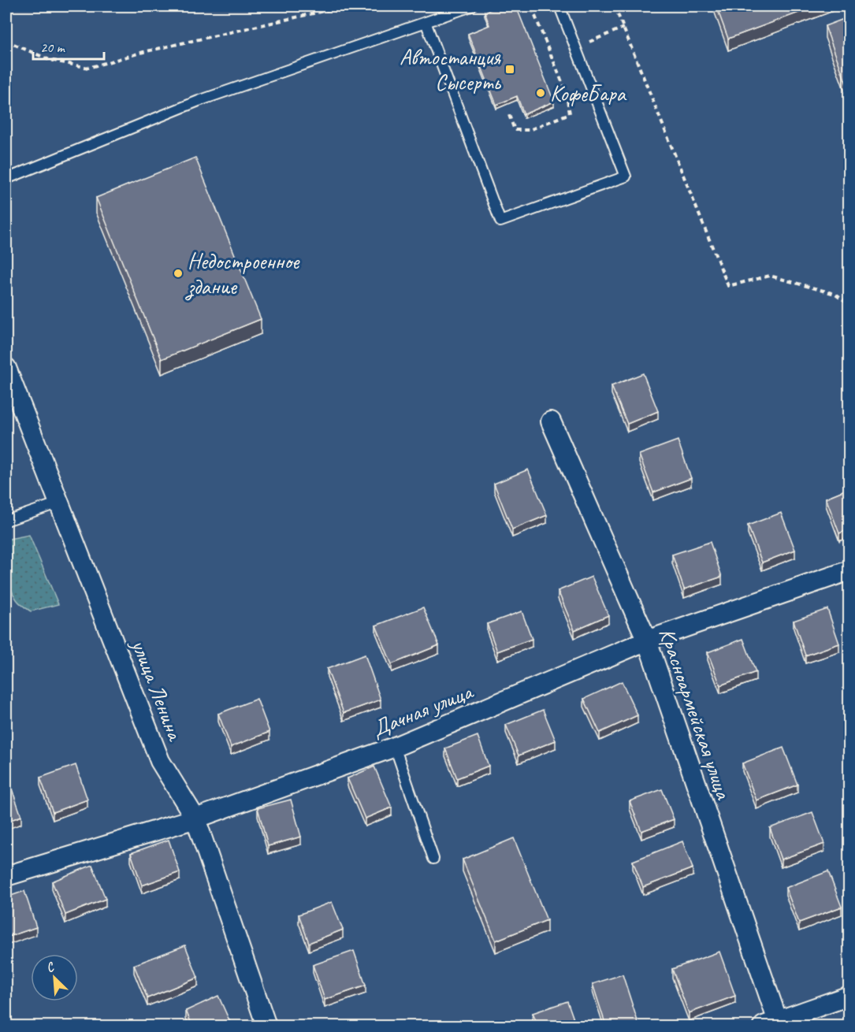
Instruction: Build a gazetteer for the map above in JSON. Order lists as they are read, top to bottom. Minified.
{"streets":{"street":["улица Ленина","Дачная улица","Красноармейская улица"]},"crossings":[["улица Ленина","Дачная улица"],["Дачная улица","Красноармейская улица"]],"places":{"transit":["Автостанция Сысерть"],"other":["КофеБара","Недостроенное здание"]},"scale_bar":"20 m","north":"top left"}
